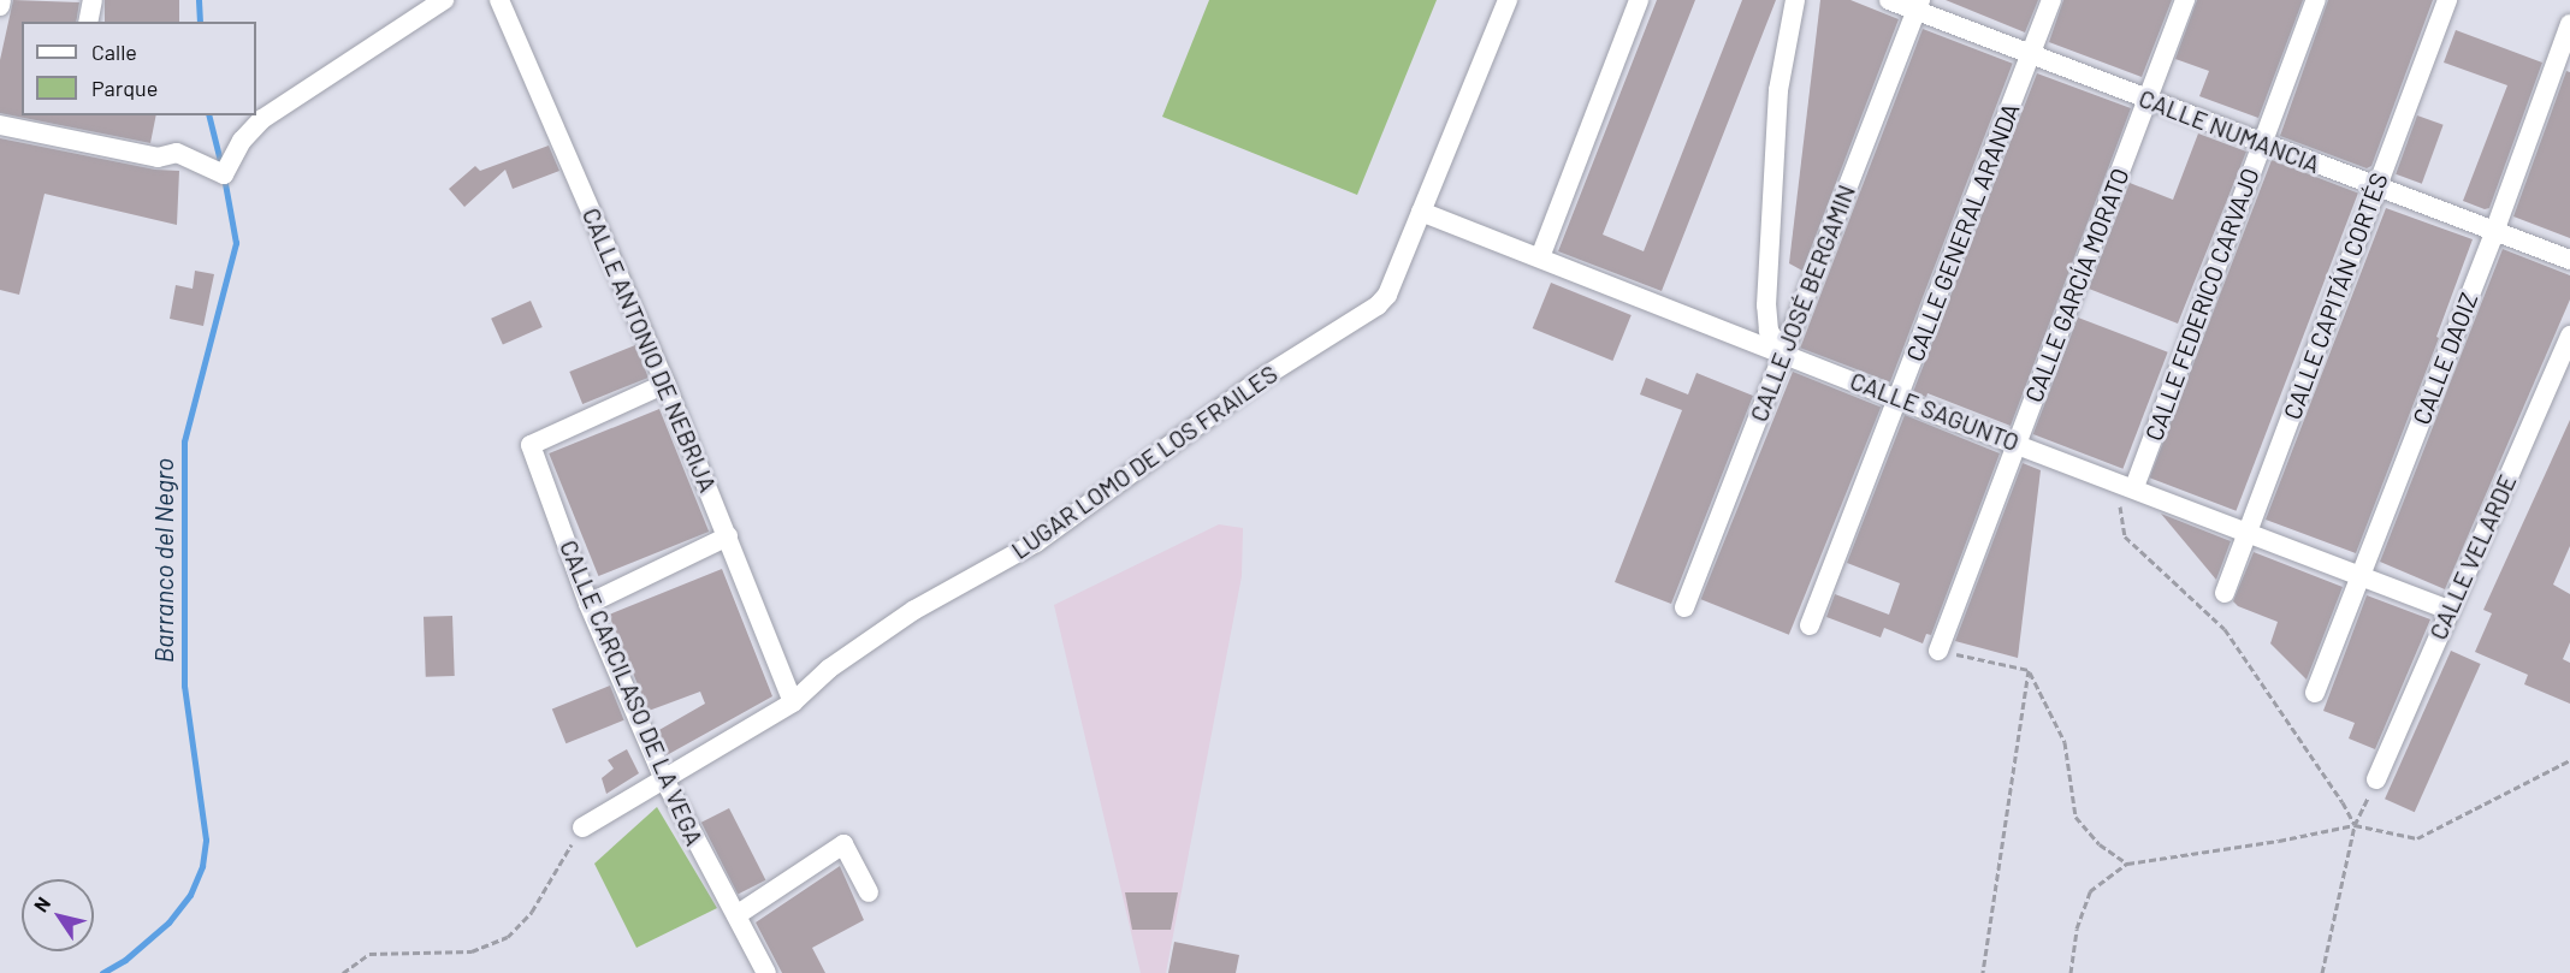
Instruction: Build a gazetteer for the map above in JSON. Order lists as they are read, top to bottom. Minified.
{"streets":{"street":["CALLE NUMANCIA","CALLE GENERAL ARANDA","CALLE GARCÍA MORATO","CALLE CAPITÁN CORTÉS","CALLE JOSÉ BERGAMIN","CALLE FEDERICO CARVAJO","CALLE ANTONIO DE NEBRIJA","CALLE DAOIZ","CALLE SAGUNTO","LUGAR LOMO DE LOS FRAILES","CALLE VELARDE","CALLE CARCILASO DE LA VEGA"]},"crossings":[["CALLE NUMANCIA","CALLE GENERAL ARANDA"],["CALLE NUMANCIA","CALLE GARCÍA MORATO"],["CALLE NUMANCIA","CALLE CAPITÁN CORTÉS"],["CALLE NUMANCIA","CALLE JOSÉ BERGAMIN"],["CALLE NUMANCIA","CALLE FEDERICO CARVAJO"],["CALLE NUMANCIA","CALLE DAOIZ"],["CALLE GENERAL ARANDA","CALLE SAGUNTO"],["CALLE GARCÍA MORATO","CALLE SAGUNTO"],["CALLE CAPITÁN CORTÉS","CALLE SAGUNTO"],["CALLE JOSÉ BERGAMIN","CALLE SAGUNTO"],["CALLE FEDERICO CARVAJO","CALLE SAGUNTO"],["CALLE ANTONIO DE NEBRIJA","LUGAR LOMO DE LOS FRAILES"],["CALLE ANTONIO DE NEBRIJA","CALLE CARCILASO DE LA VEGA"],["CALLE DAOIZ","CALLE SAGUNTO"],["CALLE SAGUNTO","LUGAR LOMO DE LOS FRAILES"],["CALLE SAGUNTO","CALLE VELARDE"],["LUGAR LOMO DE LOS FRAILES","CALLE CARCILASO DE LA VEGA"]],"water":["Barranco del Negro"],"legend":["Calle","Parque"],"north":"top left"}
